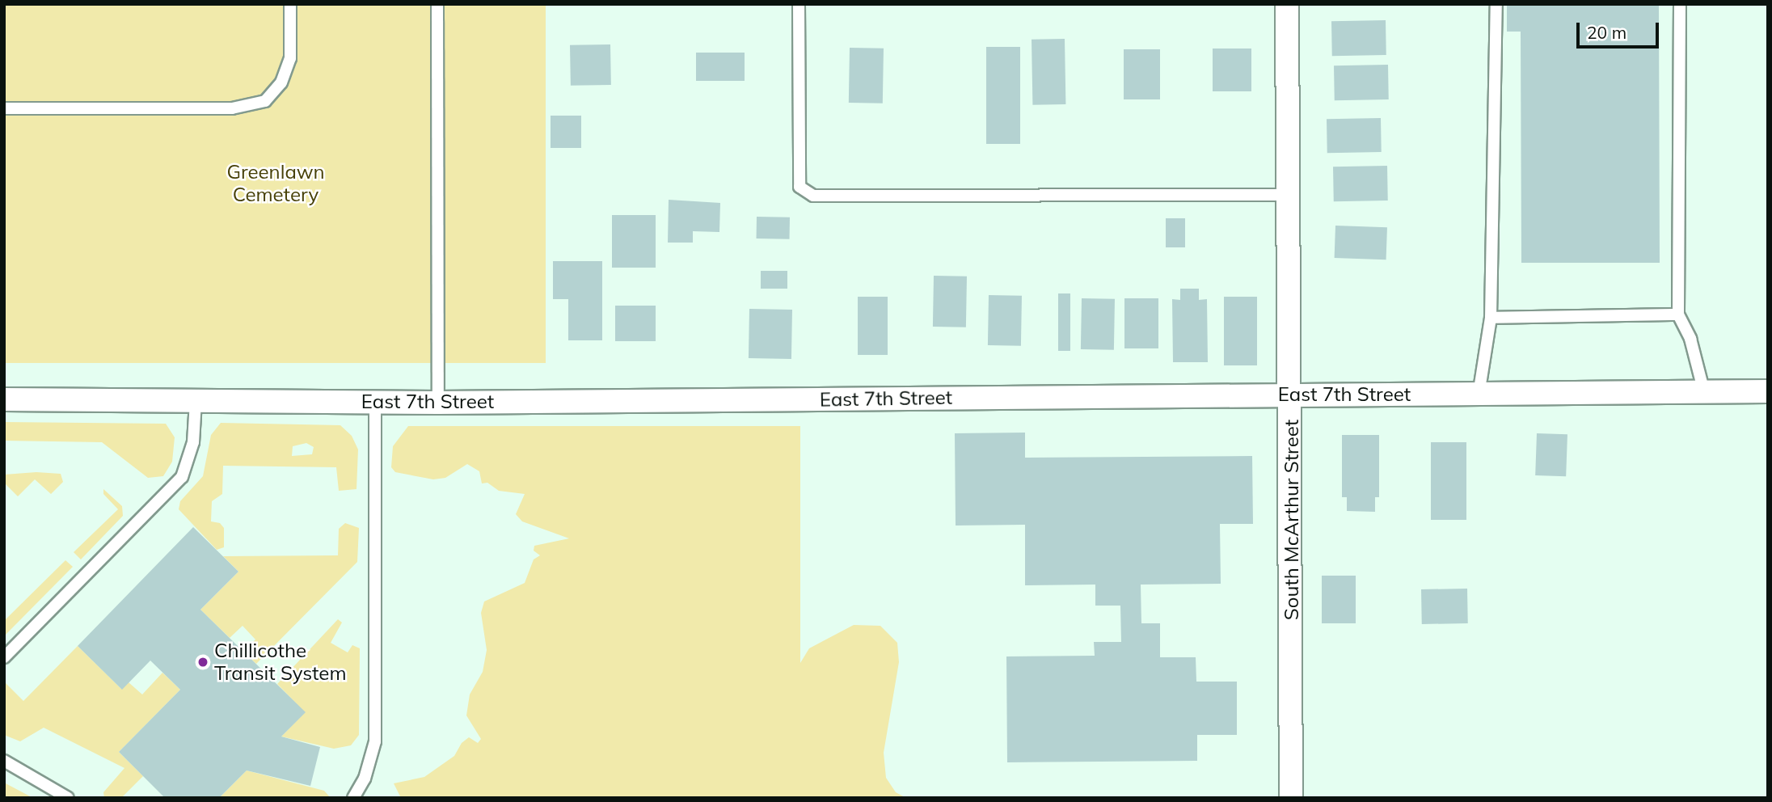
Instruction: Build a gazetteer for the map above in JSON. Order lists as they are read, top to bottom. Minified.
{"streets":{"street":["East 7th Street","South McArthur Street"]},"crossings":[["East 7th Street","South McArthur Street"]],"parks":["Greenlawn Cemetery"],"places":["Chillicothe Transit System"],"scale_bar":"20 m"}
